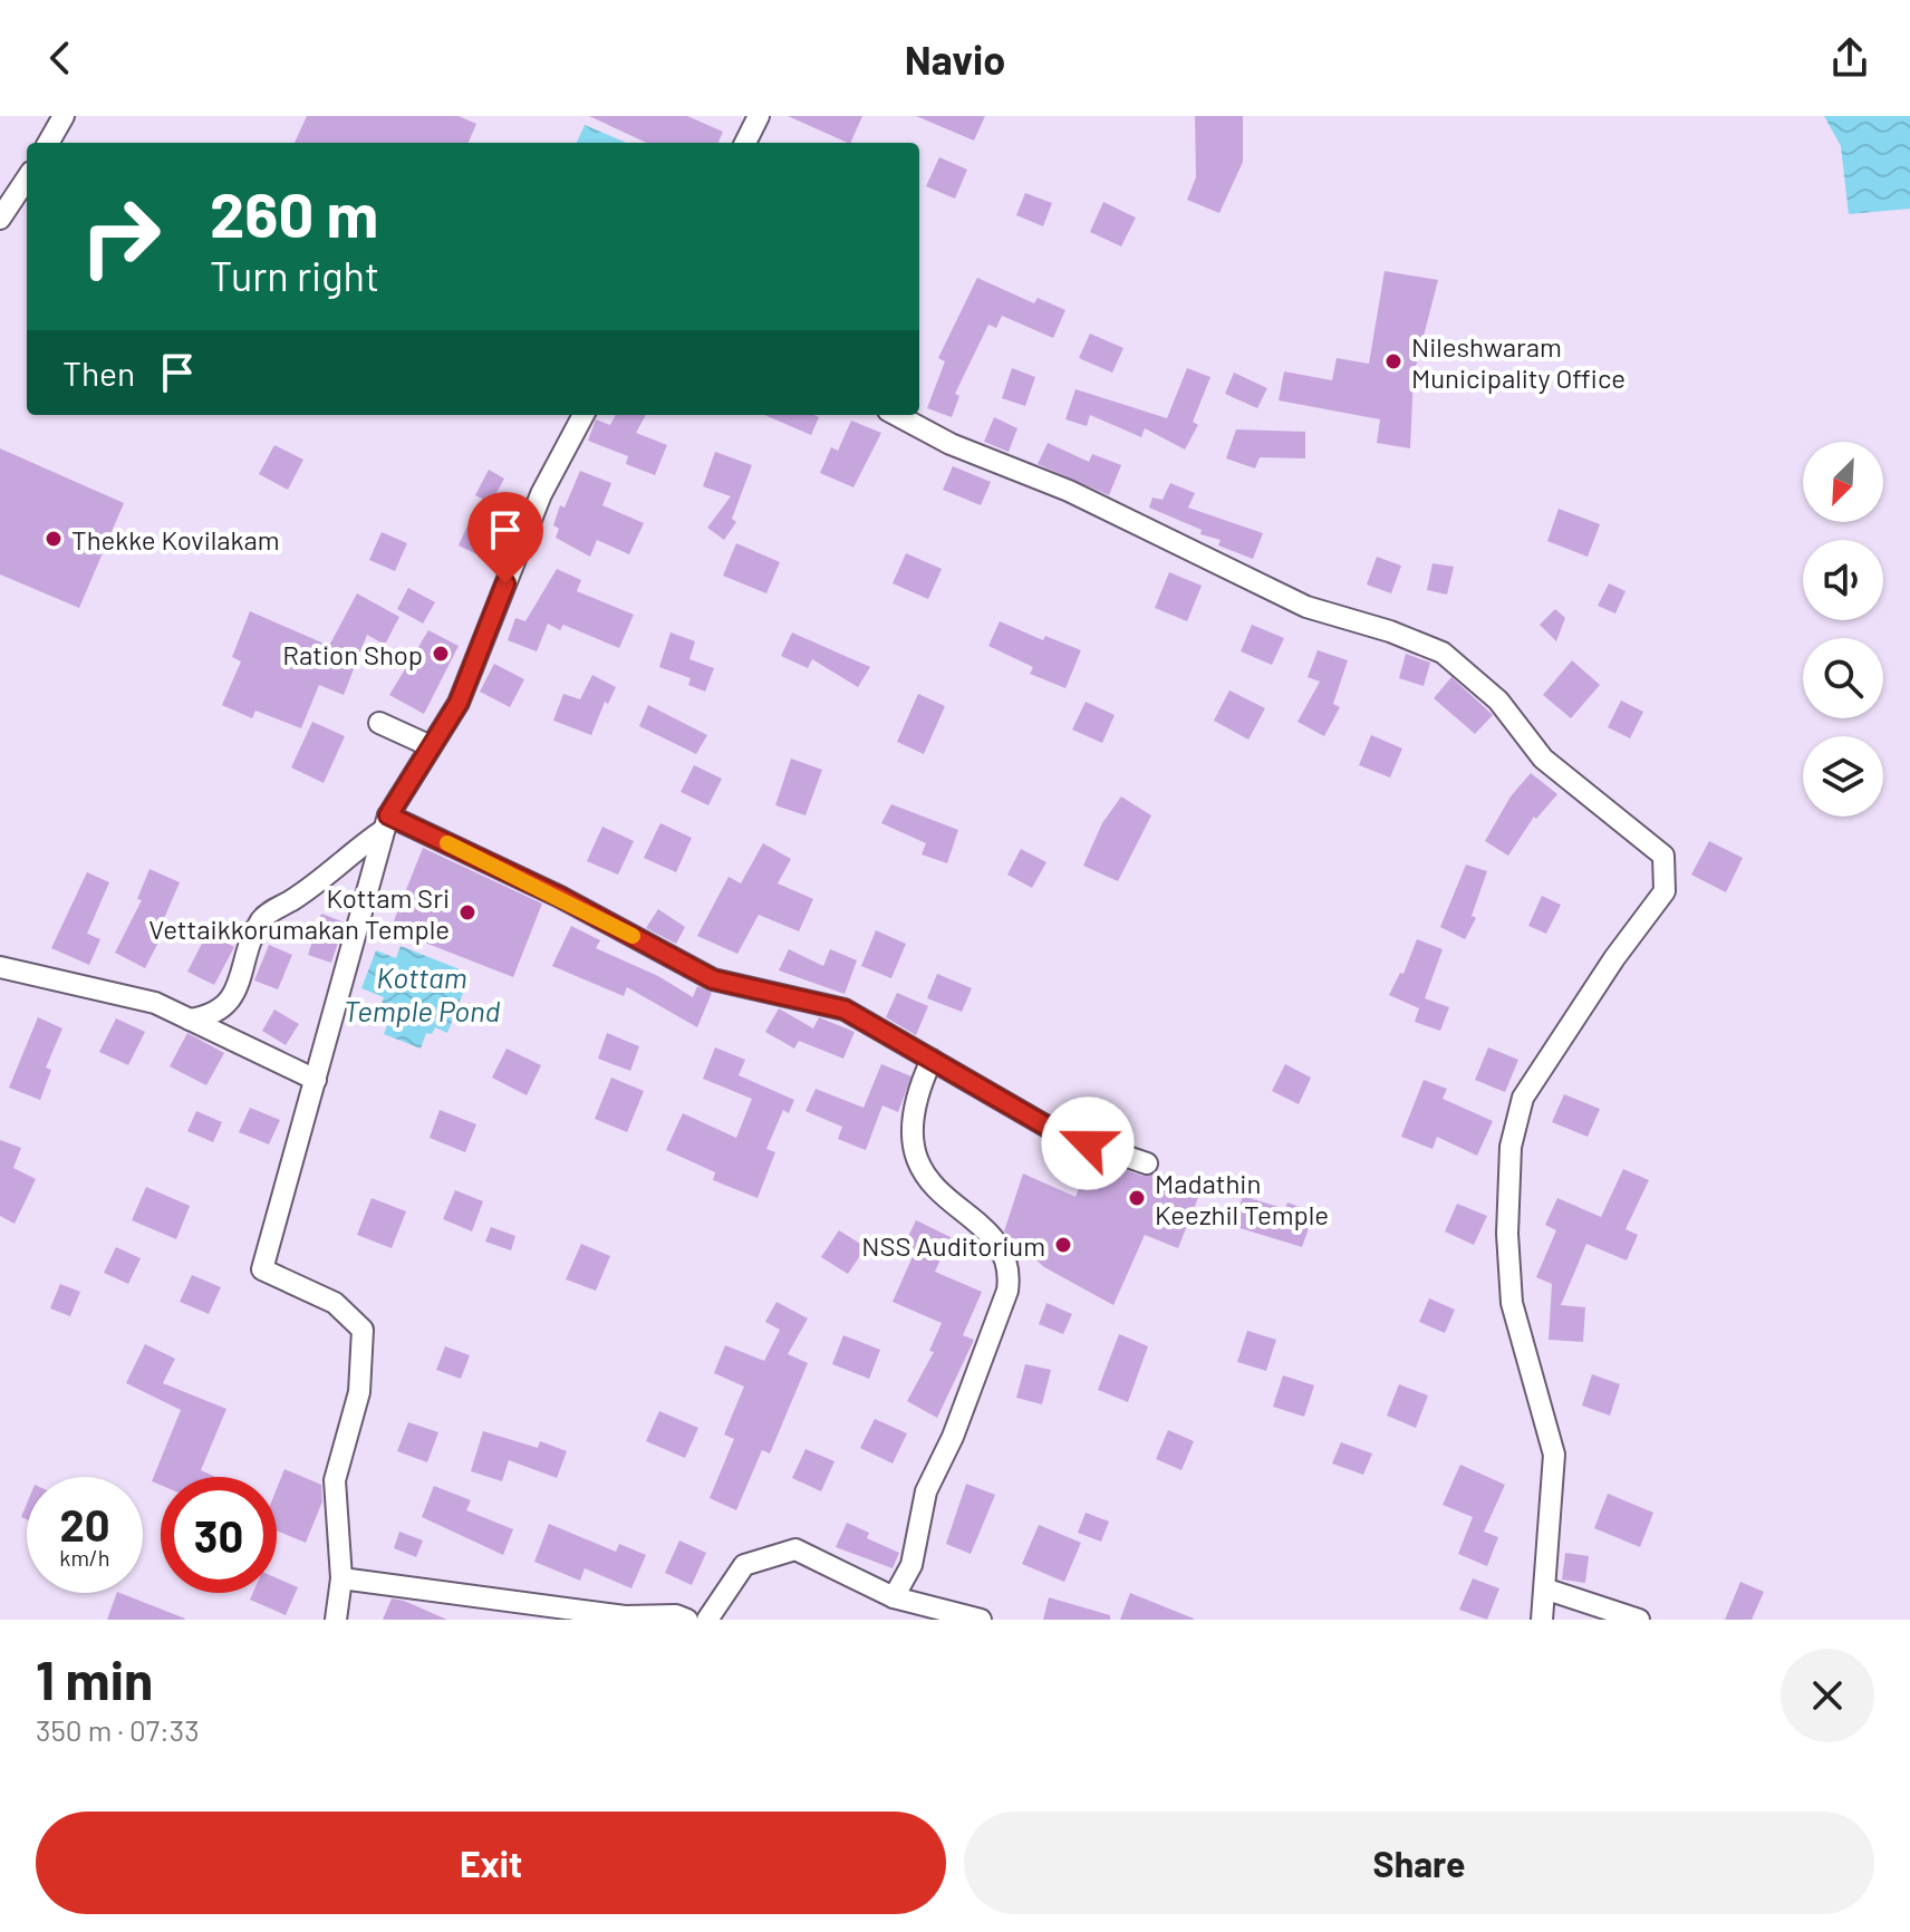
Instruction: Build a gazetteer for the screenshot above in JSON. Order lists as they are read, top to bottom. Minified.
{"water":["Kottam Temple Pond"],"places":["Nileshwaram Municipality Office","Thekke Kovilakam","Ration Shop","Kottam Sri Vettaikkorumakan Temple","Madathin Keezhil Temple","NSS Auditorium"],"north":"bottom left","page":{"header":"Navio","turn":["260 m","Turn right"],"then":"Then","speed":"20 km/h","limit":"30","heading":["1 min","350 m · 07:33"],"buttons":["Exit","Share"]}}
